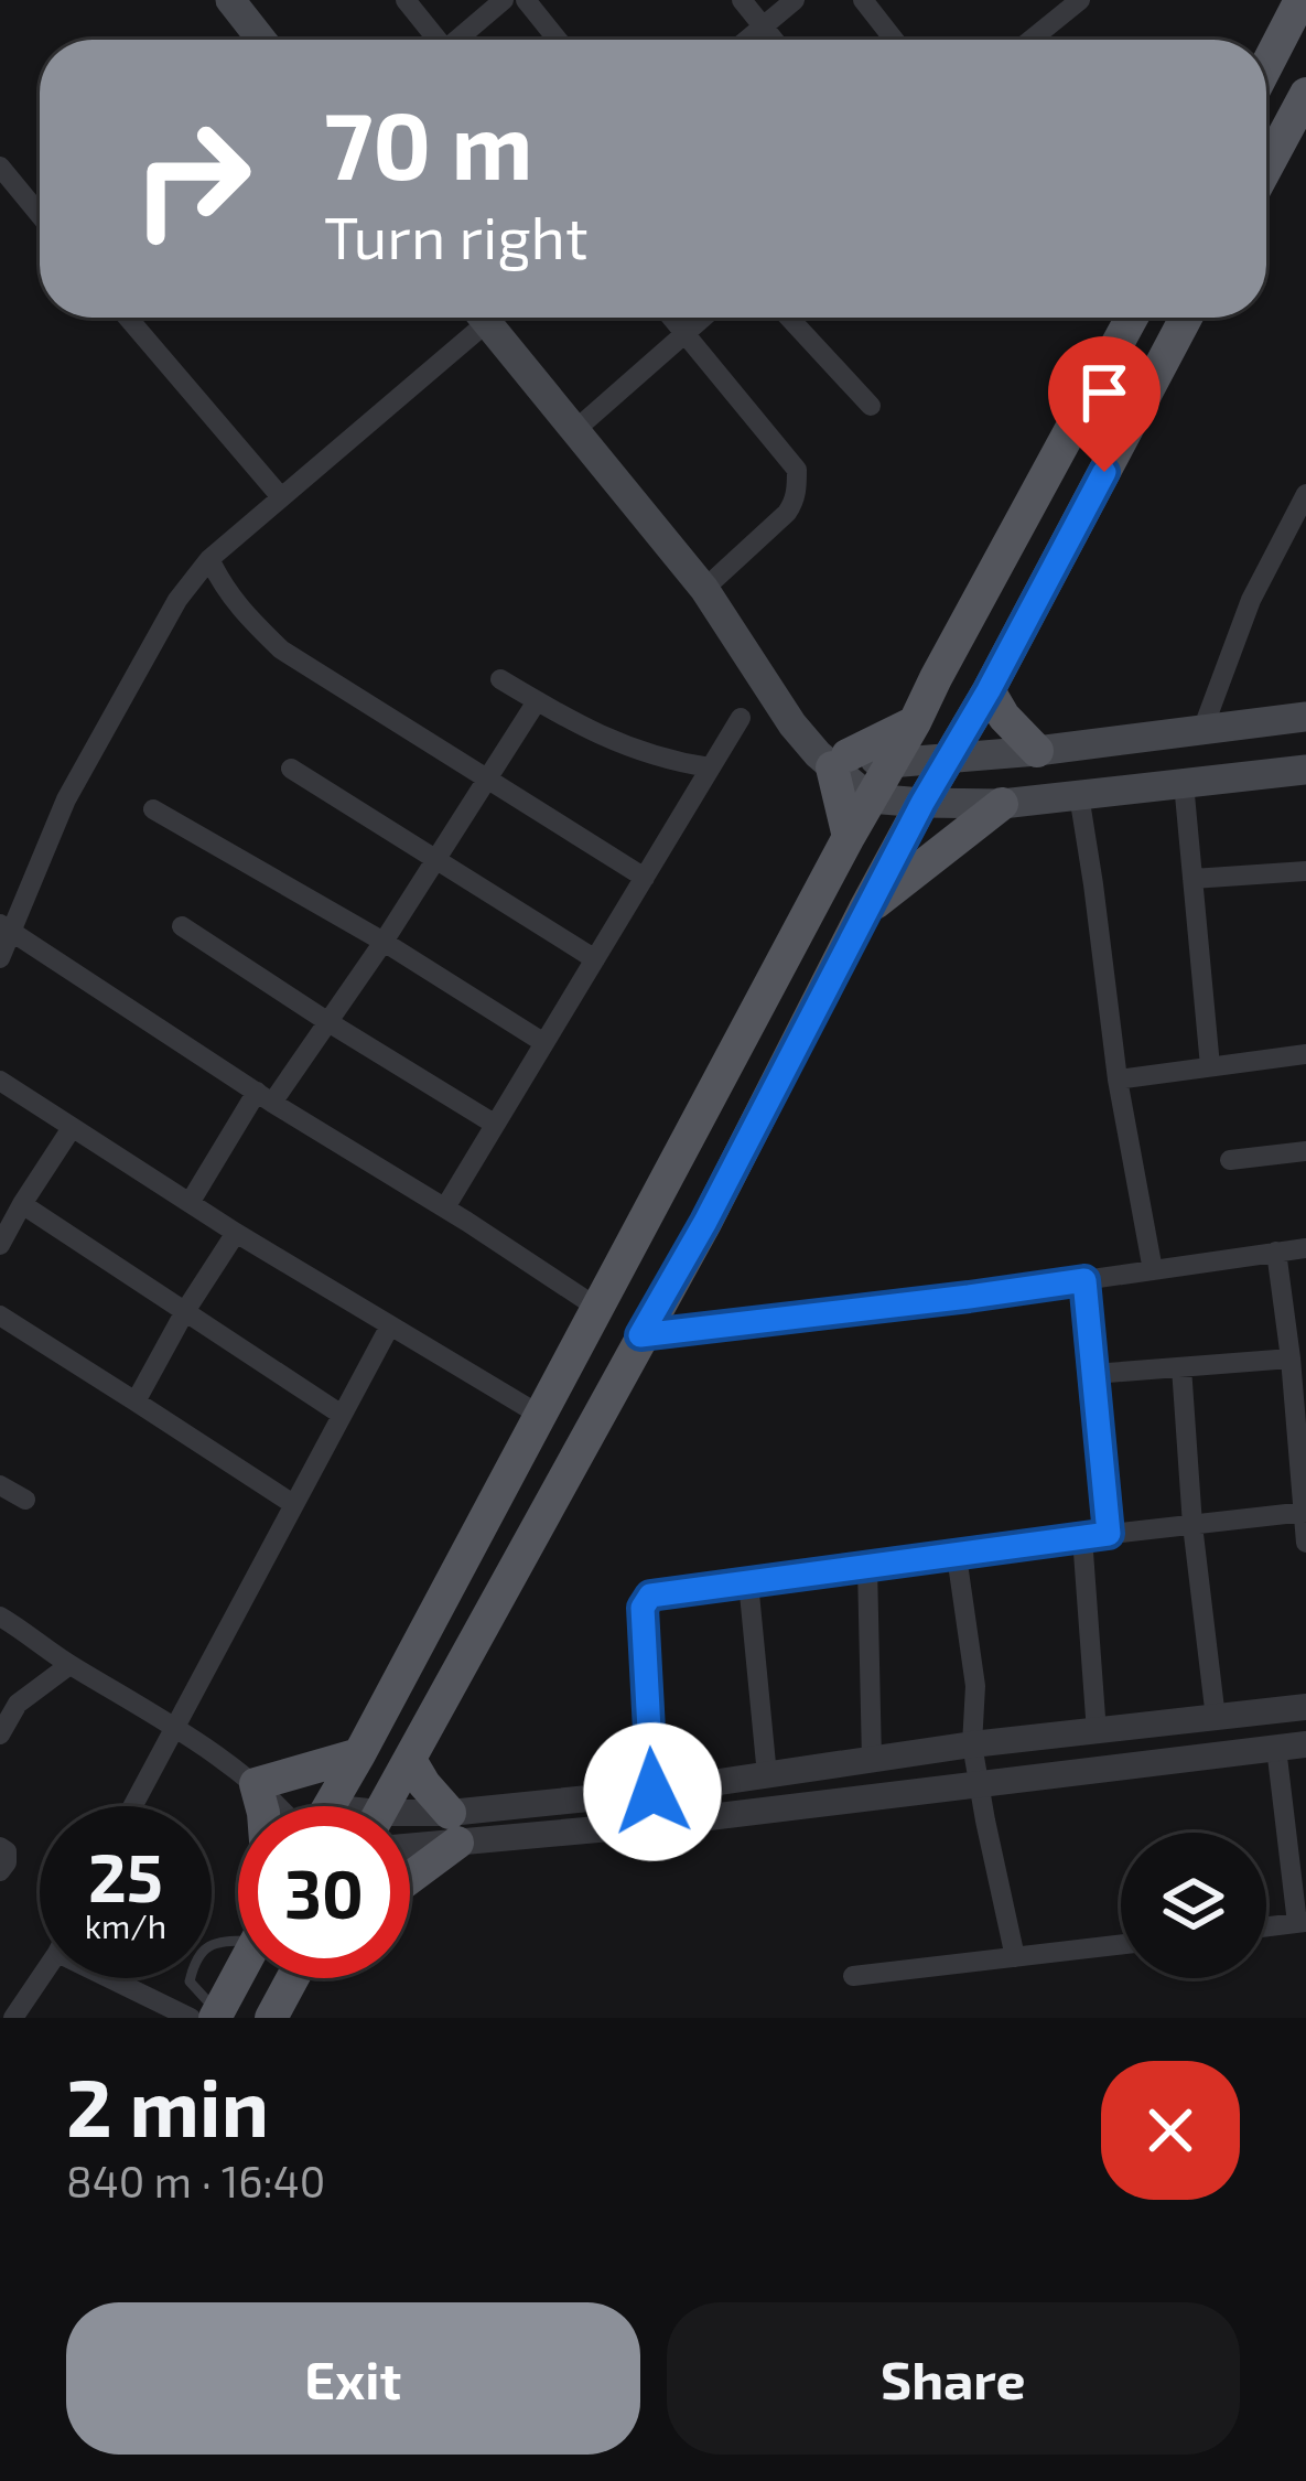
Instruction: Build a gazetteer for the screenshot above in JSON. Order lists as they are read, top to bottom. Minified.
{"page":{"turn":["70 m","Turn right"],"speed":"25 km/h","limit":"30","heading":["2 min","840 m · 16:40"],"buttons":["Exit","Share"]}}
